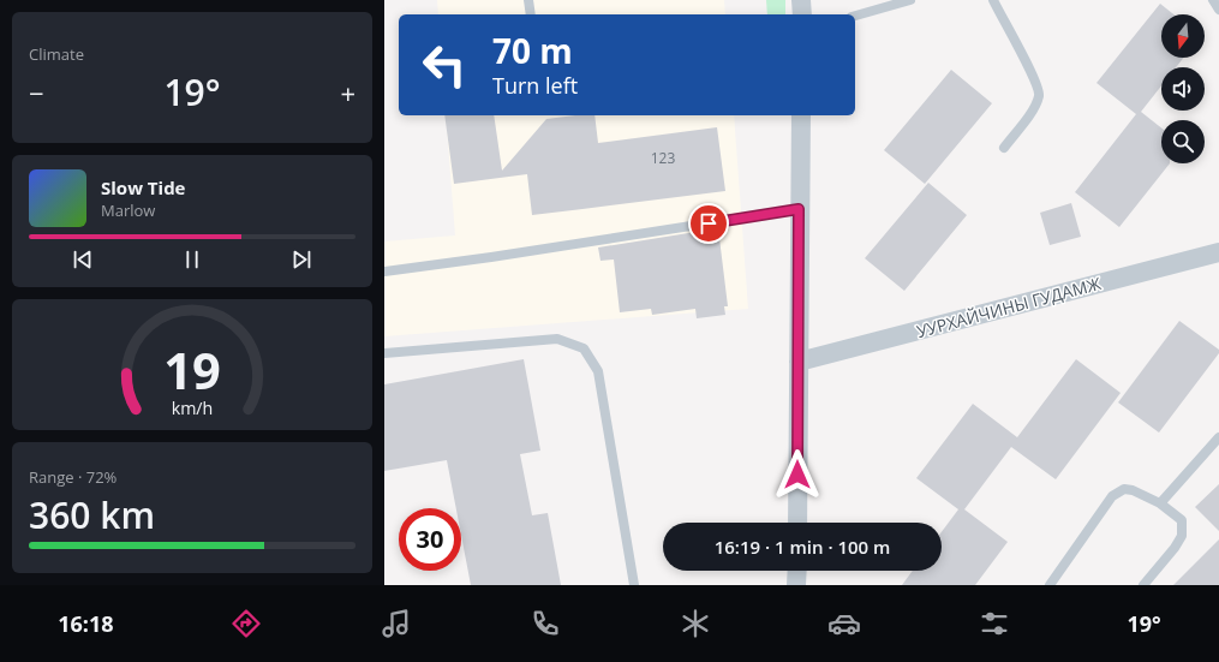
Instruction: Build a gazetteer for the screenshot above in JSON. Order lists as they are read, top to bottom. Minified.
{"streets":{"street":["УУРХАЙЧИНЫ ГУДАМЖ"]},"house_numbers":["123"],"north":"bottom","page":{"tile":["Climate",["Range · 72%","360 km"]],"turn":["70 m","Turn left"],"heat":["−","19°","+"],"song":["Slow Tide","Marlow"],"limit":"30","trip":"16:19 · 1 min · 100 m","tabs":["16:18","19°"],"gauge":["19","km/h"]}}
